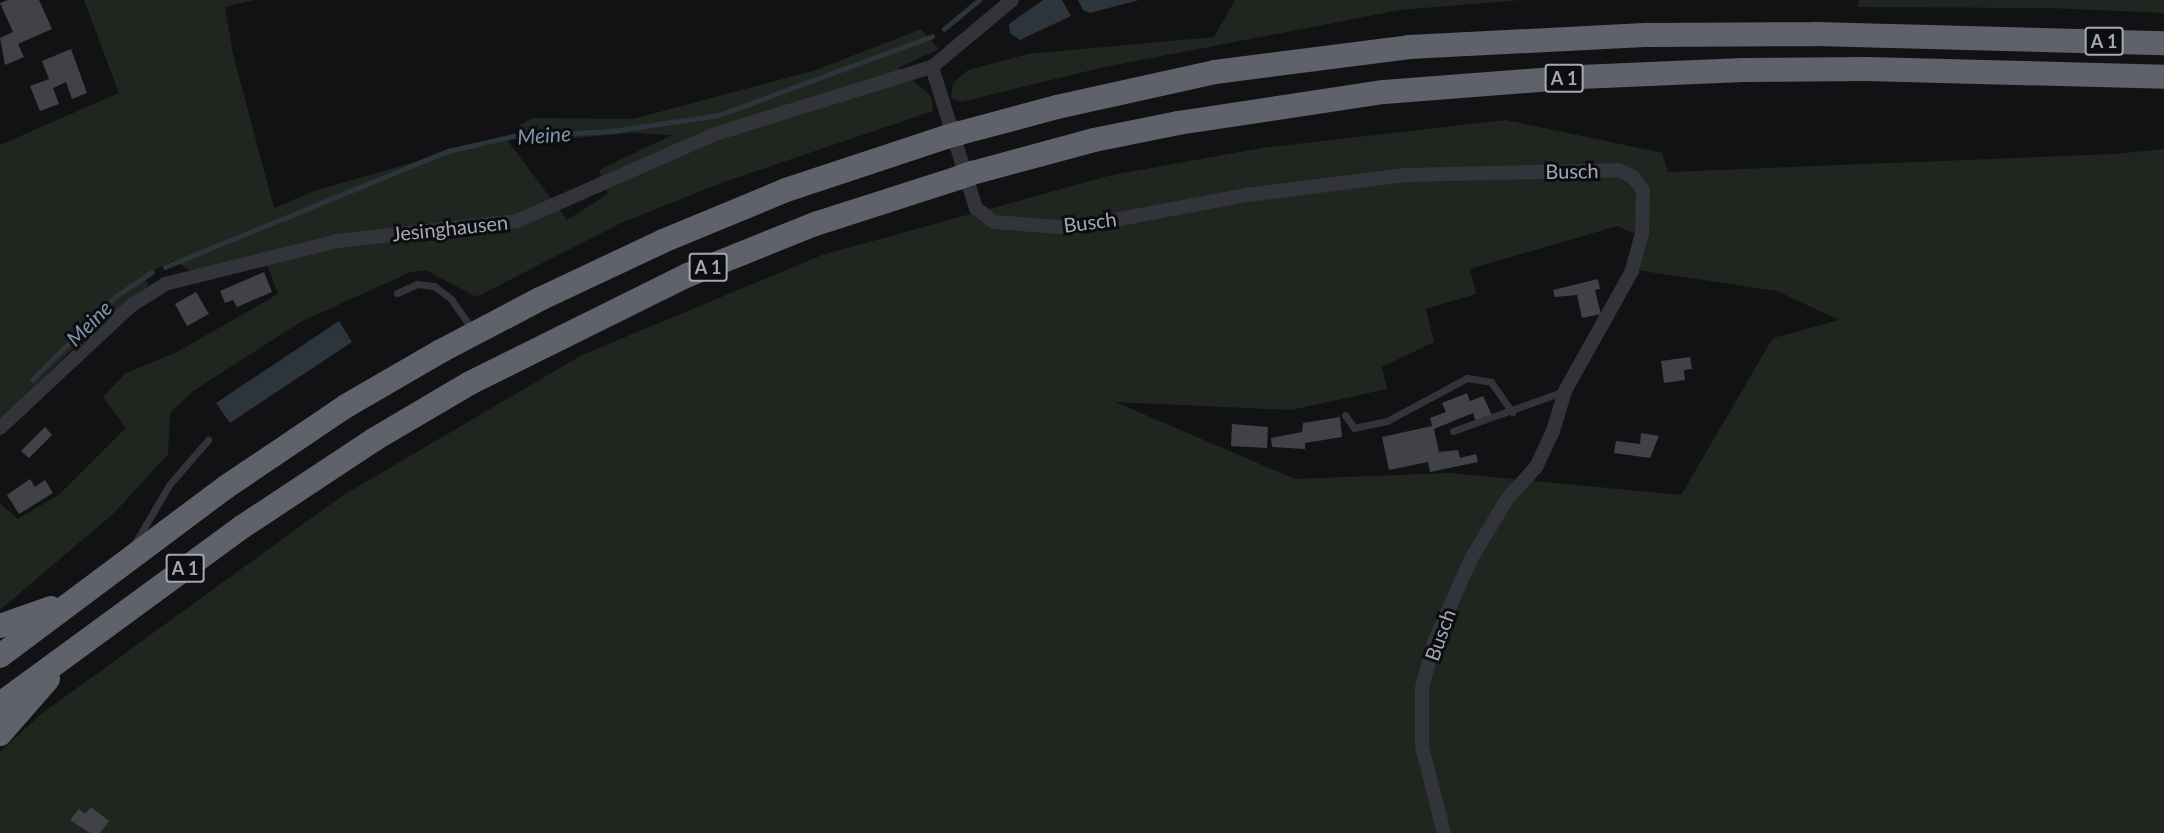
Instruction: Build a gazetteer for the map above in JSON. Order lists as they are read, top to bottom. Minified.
{"streets":{"highway":["A 1"],"street":["Busch","Jesinghausen"]},"crossings":[["Busch","Jesinghausen"]],"water":["Meine"]}
